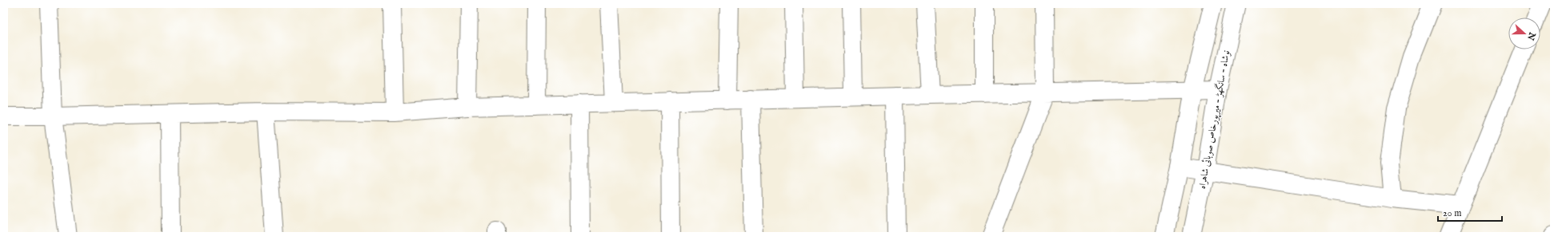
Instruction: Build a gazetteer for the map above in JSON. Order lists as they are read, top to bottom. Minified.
{"streets":{"street":["نوشاہ - سانگھڑ - میرپورخاص صوبائی شاہراہ"]},"scale_bar":"20 m","north":"right"}
